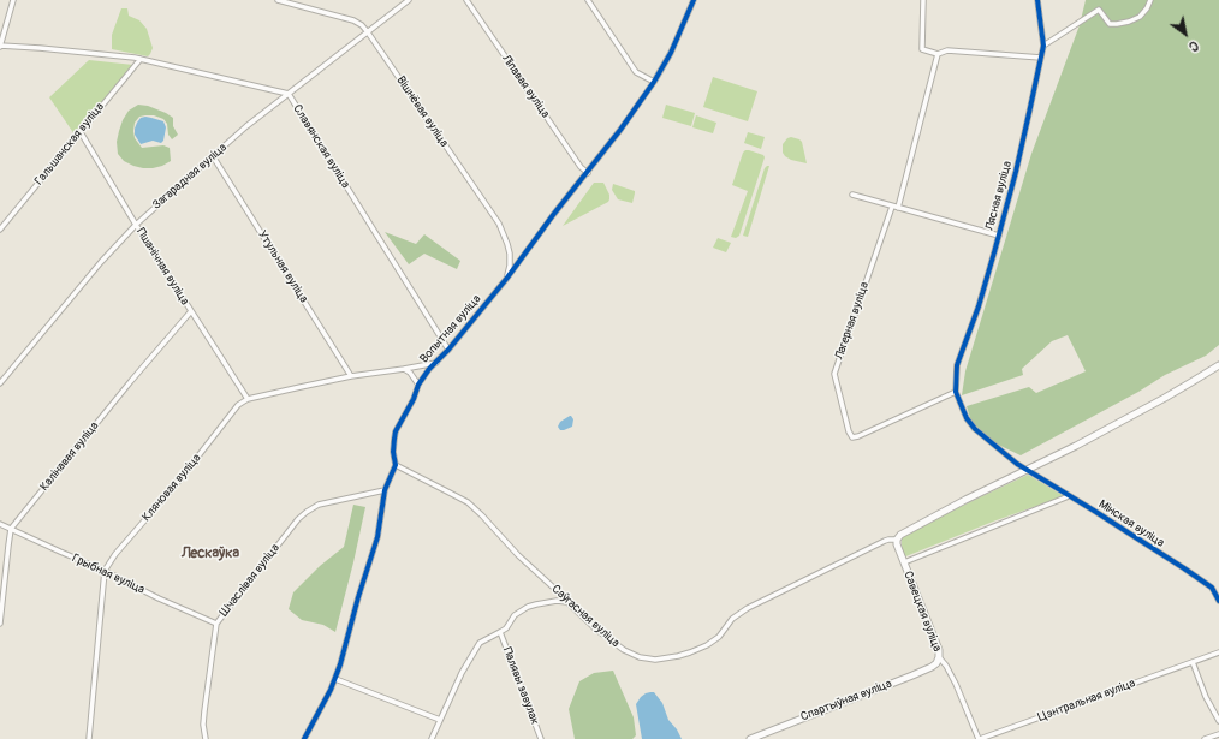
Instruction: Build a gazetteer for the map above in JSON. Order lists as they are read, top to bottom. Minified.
{"streets":{"main road":["Савецкая вуліца","Спартыўная вуліца"],"street":["Ліпавая вуліца","Вішнёвая вуліца","Гальшанская вуліца","Славянская вуліца","Загарадная вуліца","Лясная вуліца","Пшанічная вуліца","Утульная вуліца","Лагерная вуліца","Вопытная вуліца","Калінавая вуліца","Кляновая вуліца","Мінская вуліца","Грыбная вуліца","Шчаслівая вуліца","Саўгасная вуліца","Палявы завулак","Цэнтральная вуліца"]},"crossings":[["Ліпавая вуліца","Вопытная вуліца"],["Вішнёвая вуліца","Загарадная вуліца"],["Вішнёвая вуліца","Вопытная вуліца"],["Гальшанская вуліца","Славянская вуліца"],["Гальшанская вуліца","Пшанічная вуліца"],["Славянская вуліца","Загарадная вуліца"],["Славянская вуліца","Вопытная вуліца"],["Загарадная вуліца","Пшанічная вуліца"],["Загарадная вуліца","Утульная вуліца"],["Лясная вуліца","Лагерная вуліца"],["Лясная вуліца","Мінская вуліца"],["Пшанічная вуліца","Калінавая вуліца"],["Пшанічная вуліца","Кляновая вуліца"],["Лагерная вуліца","Мінская вуліца"],["Вопытная вуліца","Шчаслівая вуліца"],["Вопытная вуліца","Саўгасная вуліца"],["Калінавая вуліца","Грыбная вуліца"],["Кляновая вуліца","Грыбная вуліца"],["Грыбная вуліца","Шчаслівая вуліца"],["Савецкая вуліца","Саўгасная вуліца"],["Савецкая вуліца","Спартыўная вуліца"],["Савецкая вуліца","Цэнтральная вуліца"]],"districts":["Лескаўка"],"north":"bottom right"}
